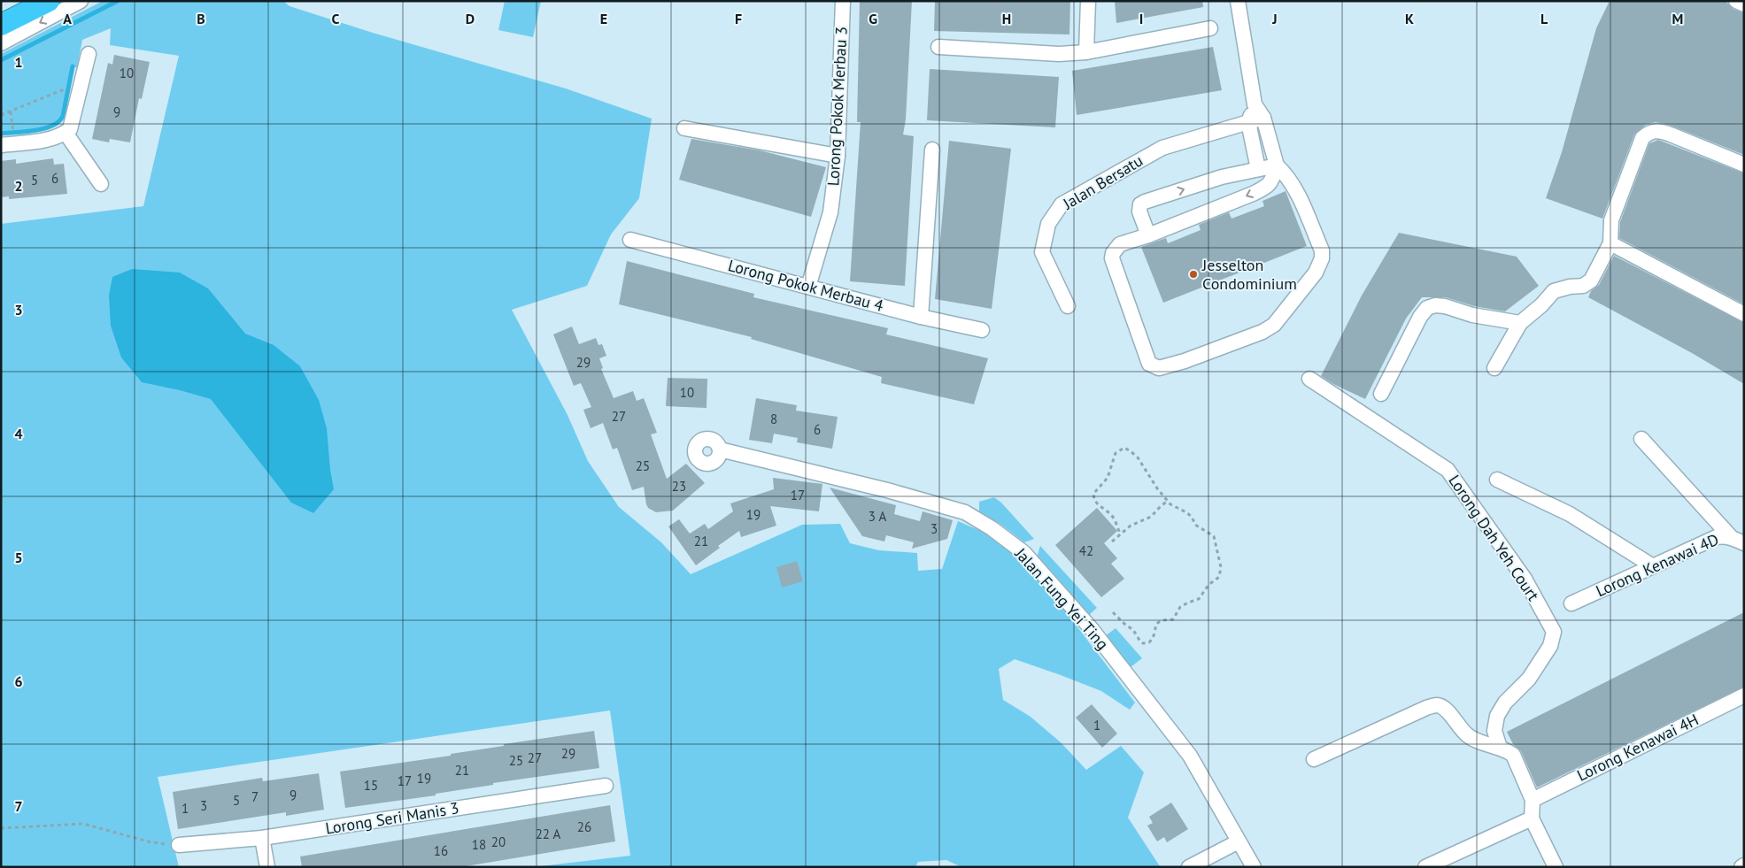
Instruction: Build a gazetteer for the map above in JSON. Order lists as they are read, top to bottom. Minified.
{"streets":{"street":["Lorong Pokok Merbau 3","Jalan Bersatu","Lorong Pokok Merbau 4","Lorong Dah Yeh Court","Lorong Kenawai 4D","Jalan Fung Yei Ting","Lorong Kenawai 4H","Lorong Seri Manis 3"]},"crossings":[["Lorong Pokok Merbau 3","Lorong Pokok Merbau 4"]],"places":["Jesselton Condominium"],"house_numbers":["10","9","6","5","29","10","27","8","6","25","23","17","19","3 A","3","21","42","1","29","27","25","21","19","17","15","9","7","5","3","1","26","22 A","20","18","16"],"grid":{"columns":["A","B","C","D","E","F","G","H","I","J","K","L","M"],"rows":["1","2","3","4","5","6","7"]}}
